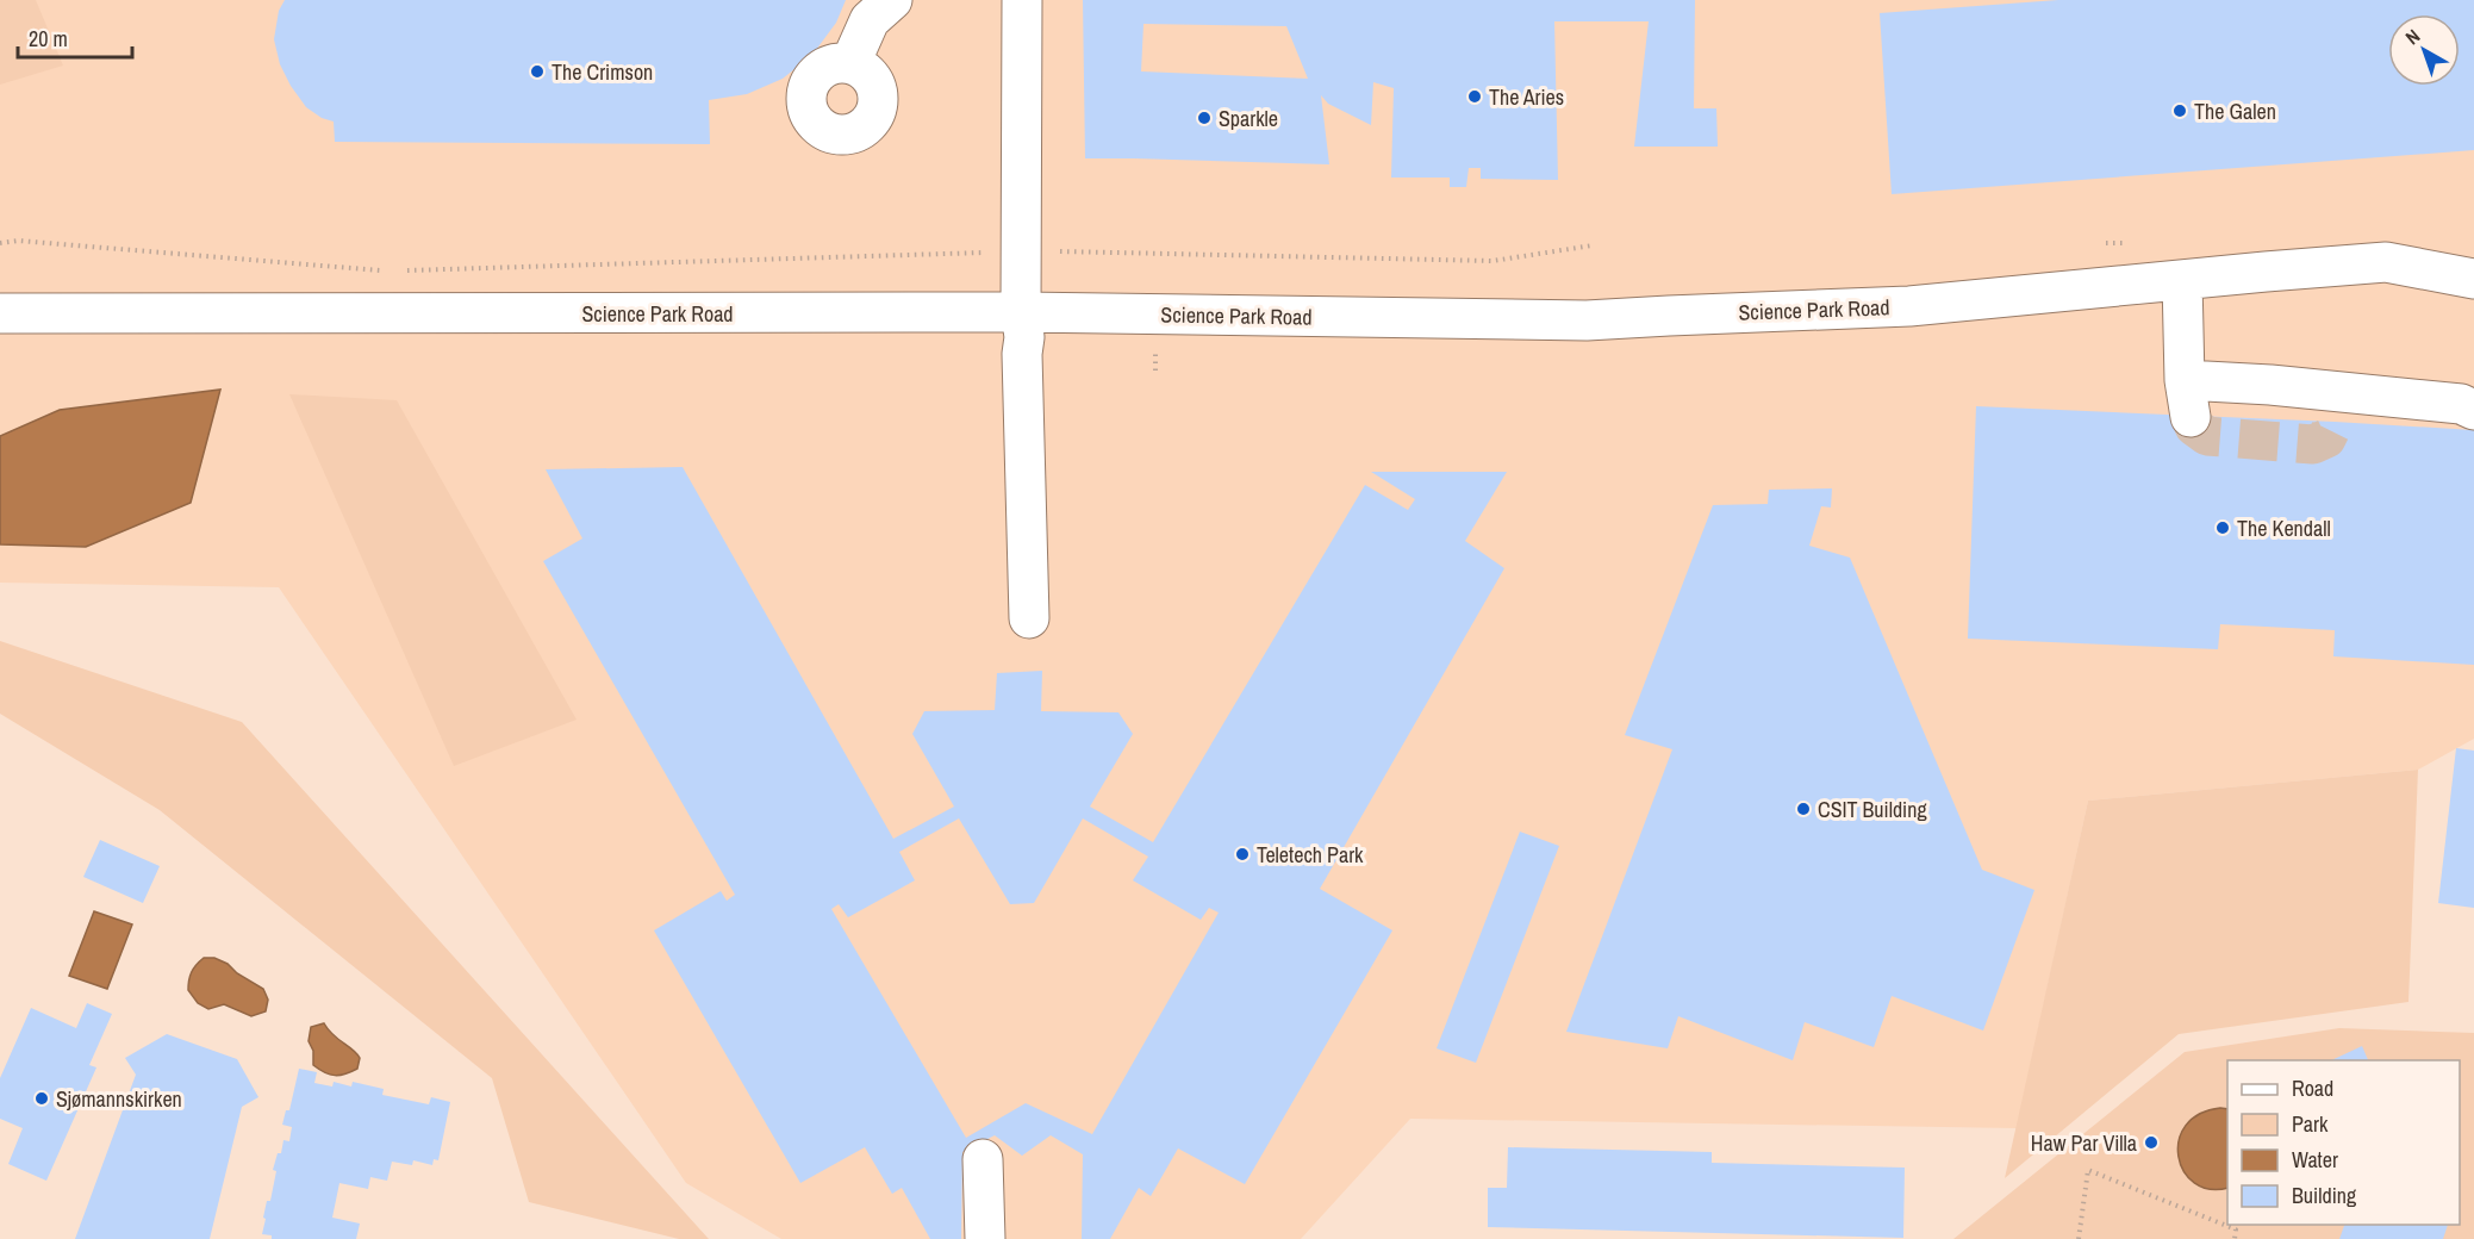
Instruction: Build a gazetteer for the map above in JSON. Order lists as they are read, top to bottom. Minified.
{"streets":{"street":["Science Park Road"]},"places":["The Crimson","The Aries","The Galen","Sparkle","The Kendall","CSIT Building","Teletech Park","Sjømannskirken","Haw Par Villa"],"legend":["Road","Park","Water","Building"],"scale_bar":"20 m","north":"top left"}
